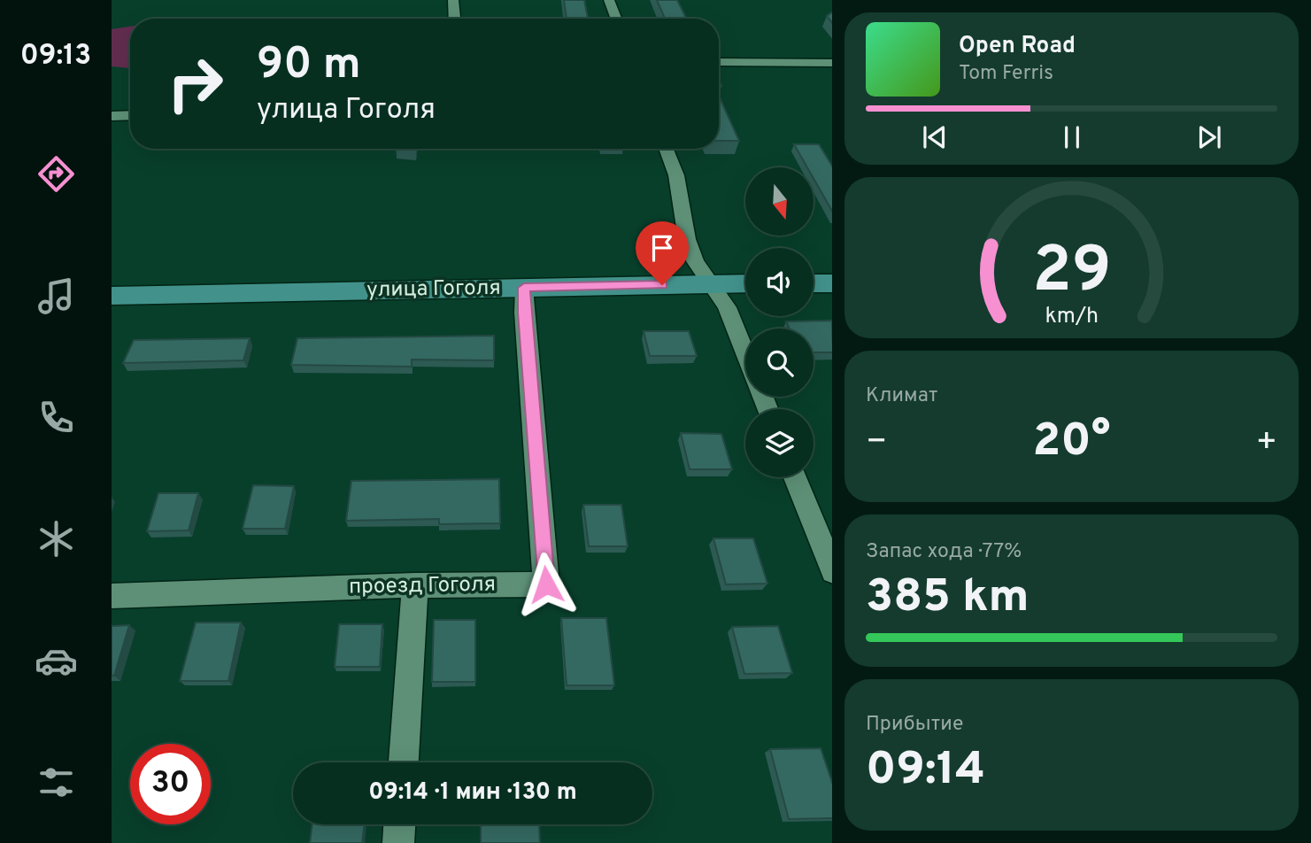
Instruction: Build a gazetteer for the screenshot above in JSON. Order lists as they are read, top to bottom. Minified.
{"streets":{"street":["улица Гоголя","проезд Гоголя"]},"crossings":[["улица Гоголя","проезд Гоголя"]],"north":"bottom","page":{"tabs":"09:13","turn":["90 m","улица Гоголя"],"song":["Open Road","Tom Ferris"],"tile":["Климат",["Запас хода · 77%","385 km"],["Прибытие","09:14"]],"heat":["−","20°","+"],"limit":"30","trip":"09:14 · 1 мин · 130 m","gauge":["29","km/h"]}}
